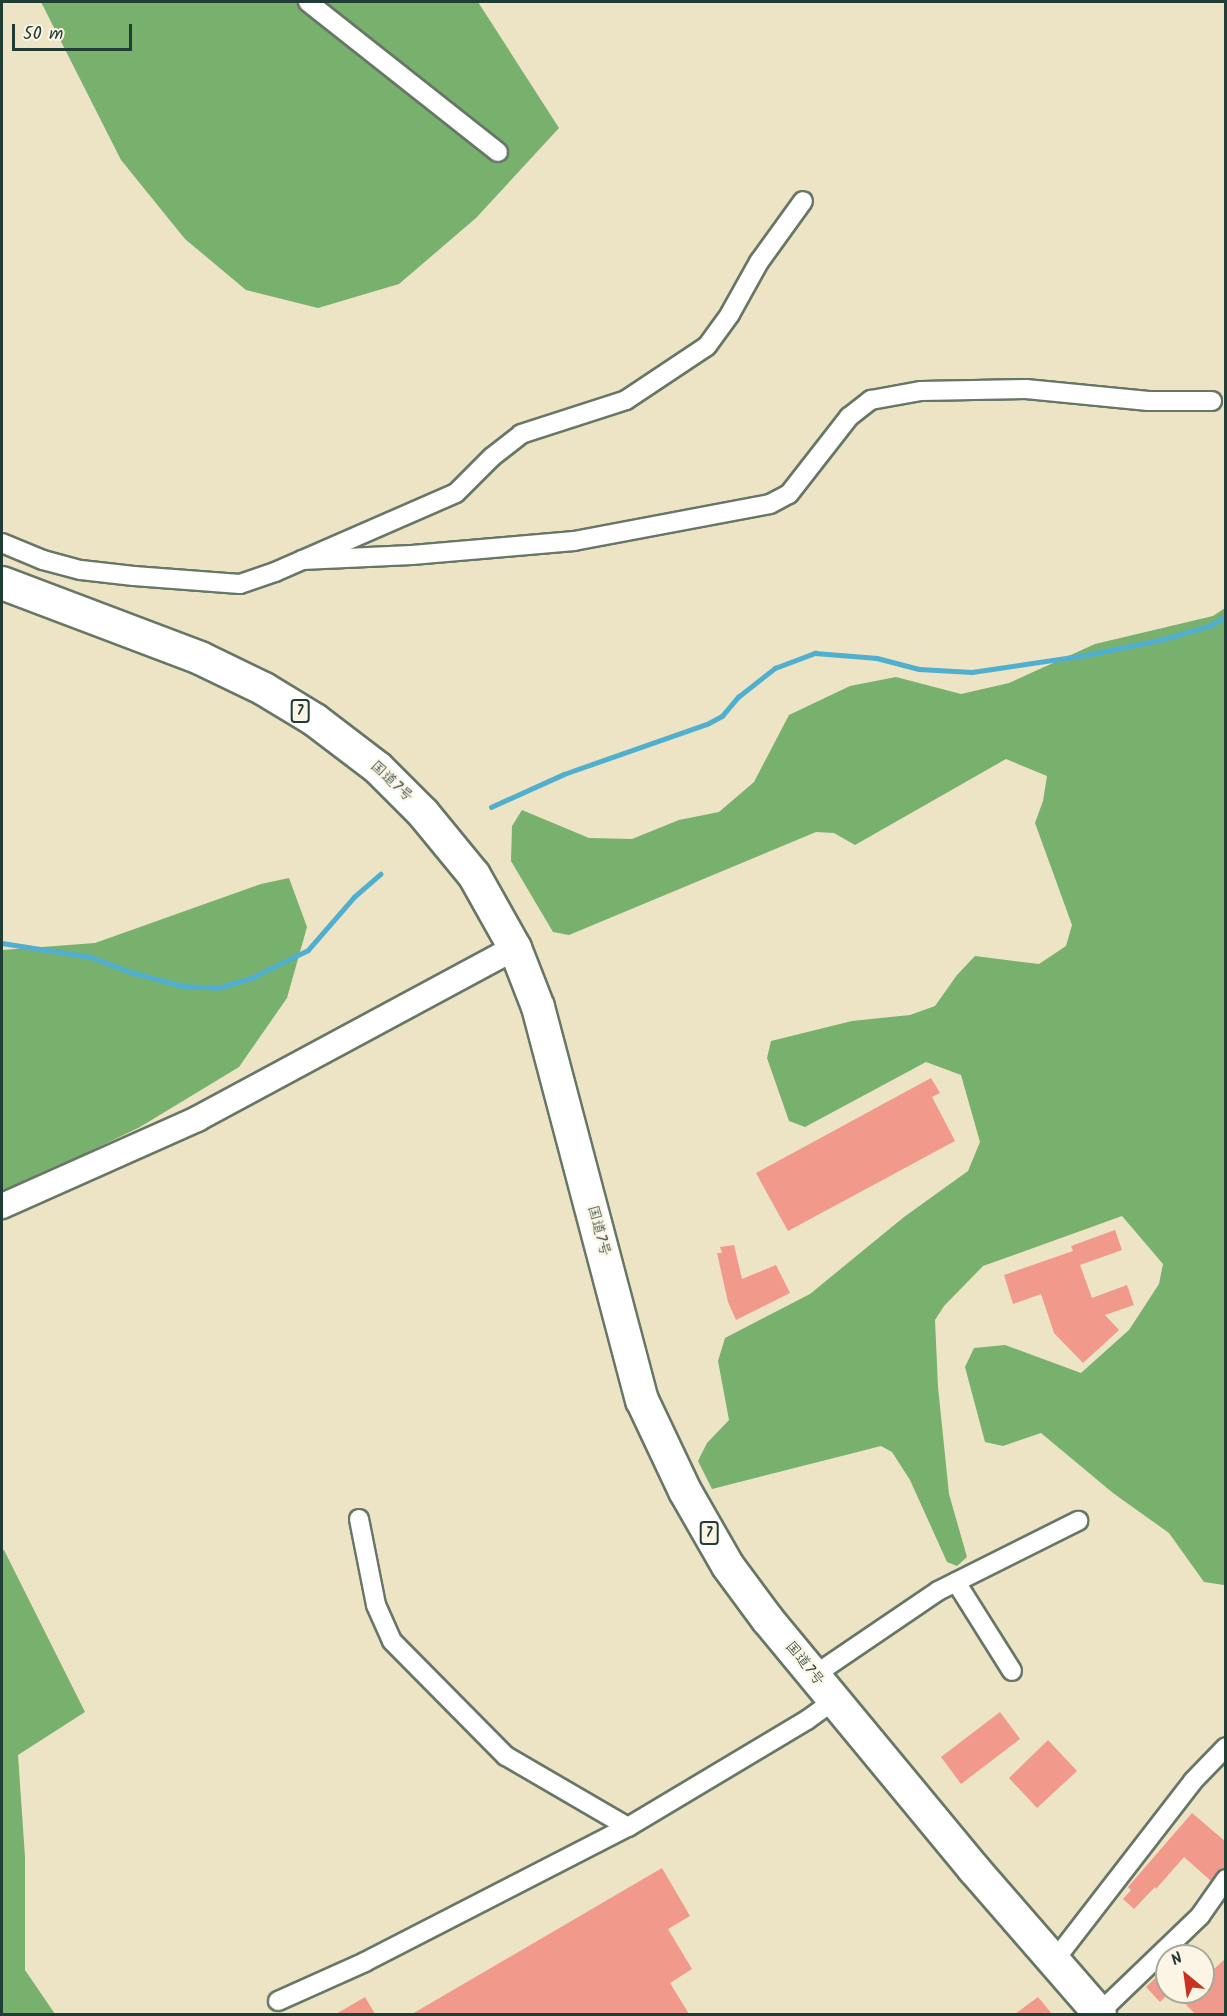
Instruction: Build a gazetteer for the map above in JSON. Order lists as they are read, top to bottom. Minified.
{"streets":{"highway":["7","国道7号"]},"scale_bar":"50 m","north":"top left"}
